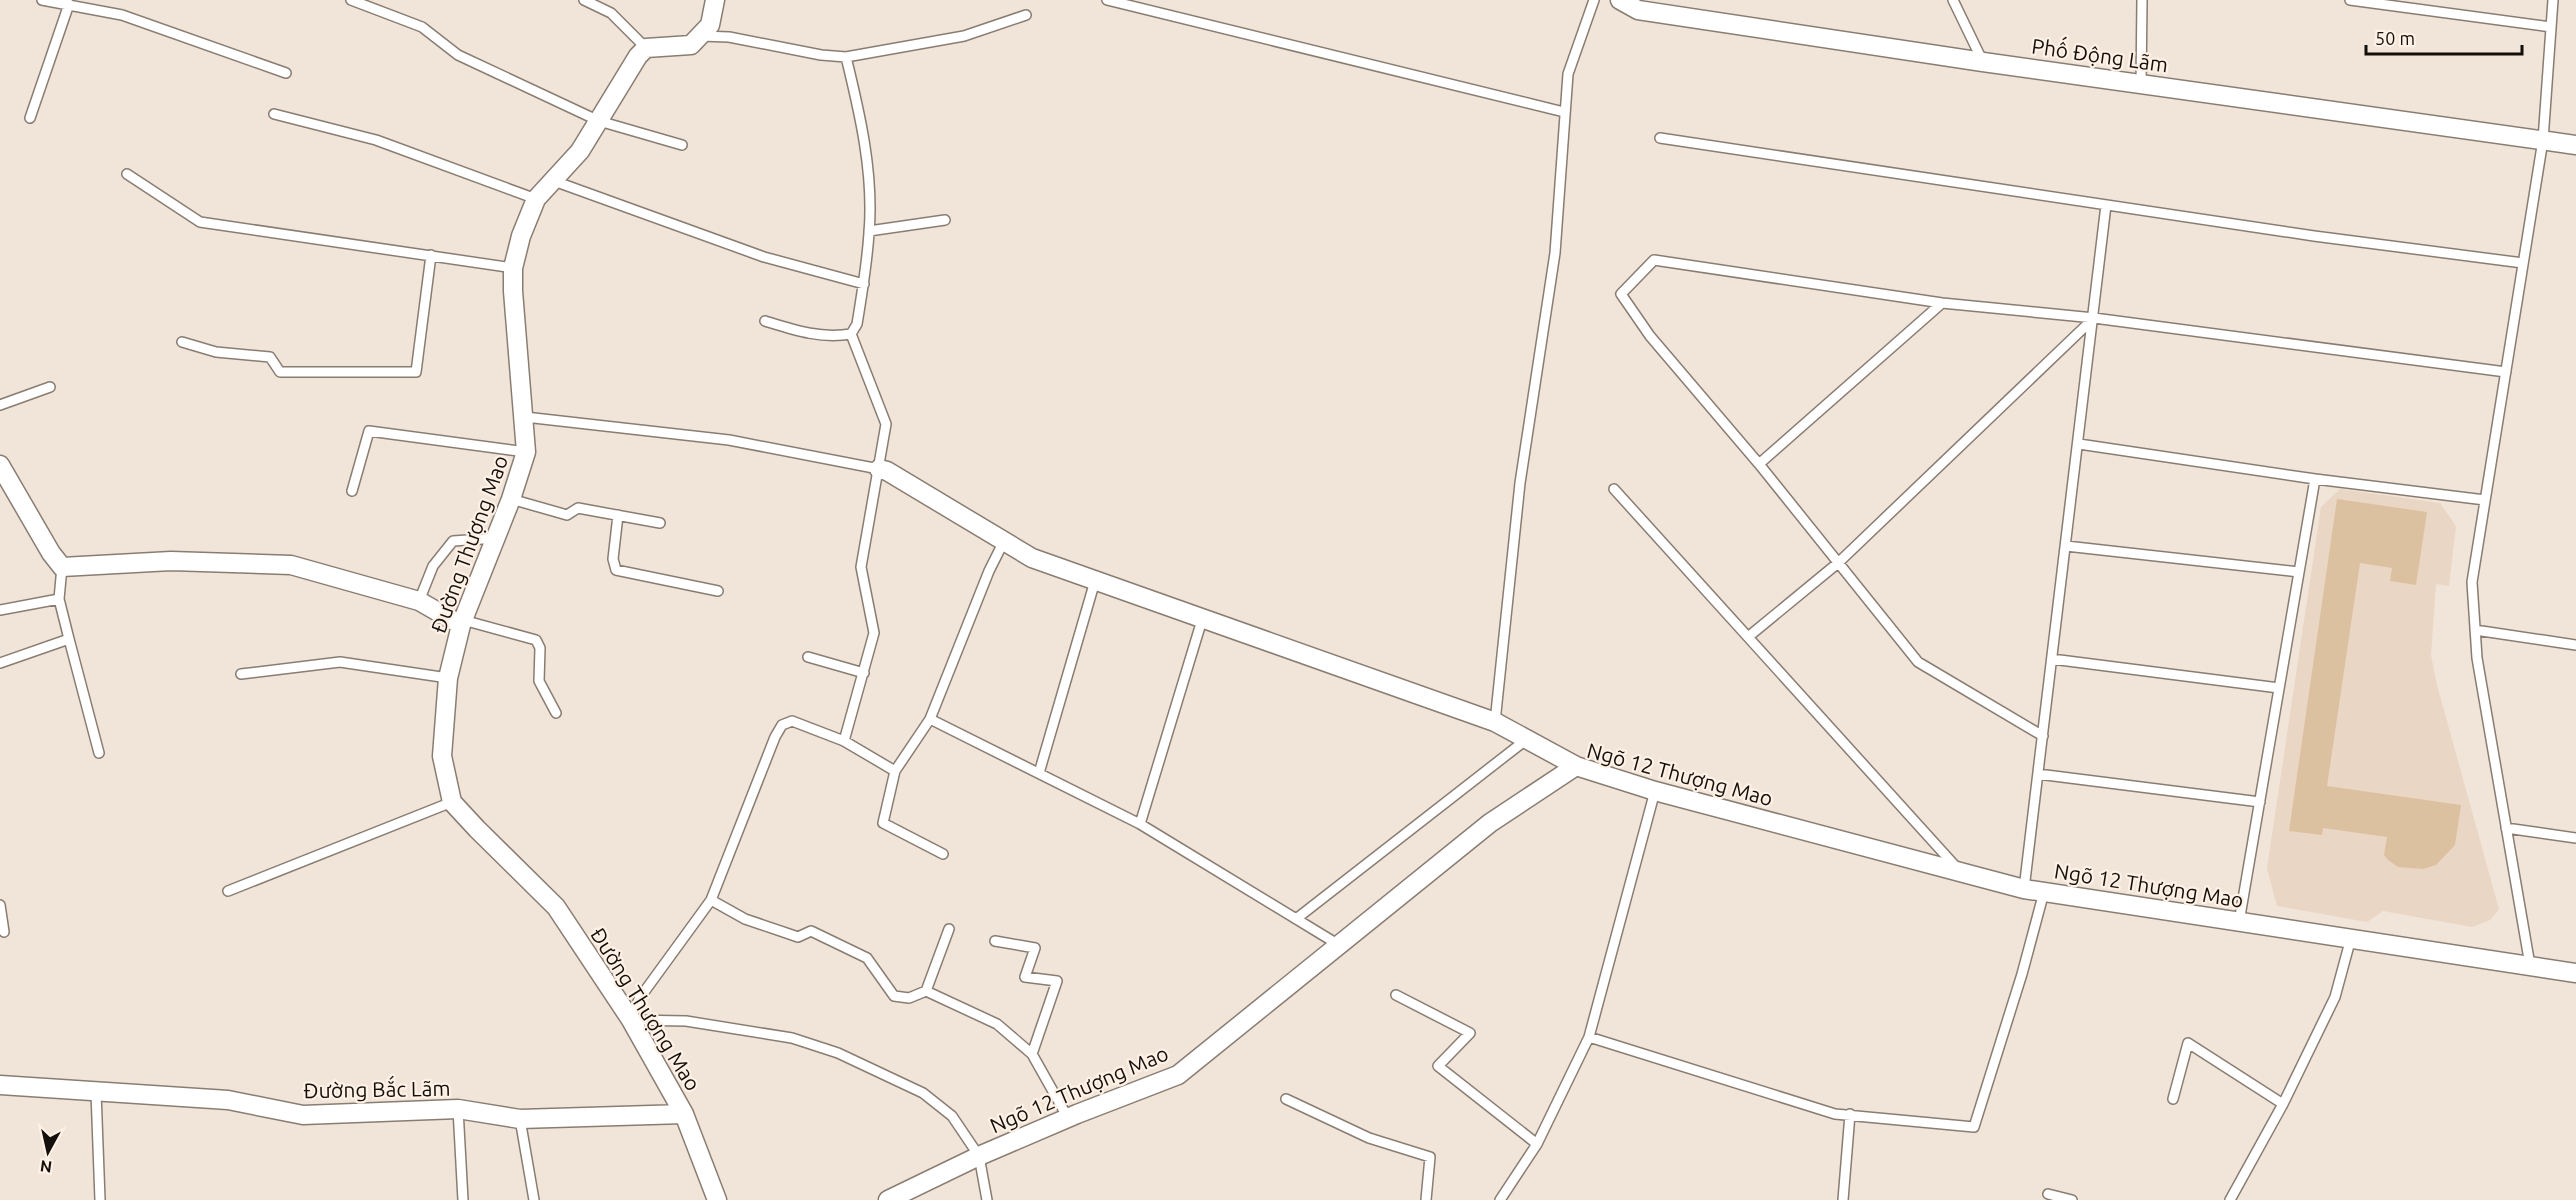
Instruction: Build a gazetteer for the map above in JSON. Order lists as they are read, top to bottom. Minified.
{"streets":{"street":["Phố Động Lãm","Đường Thượng Mao","Ngõ 12 Thượng Mao","Đường Bắc Lãm"]},"crossings":[["Đường Thượng Mao","Đường Bắc Lãm"]],"scale_bar":"50 m","north":"bottom"}
